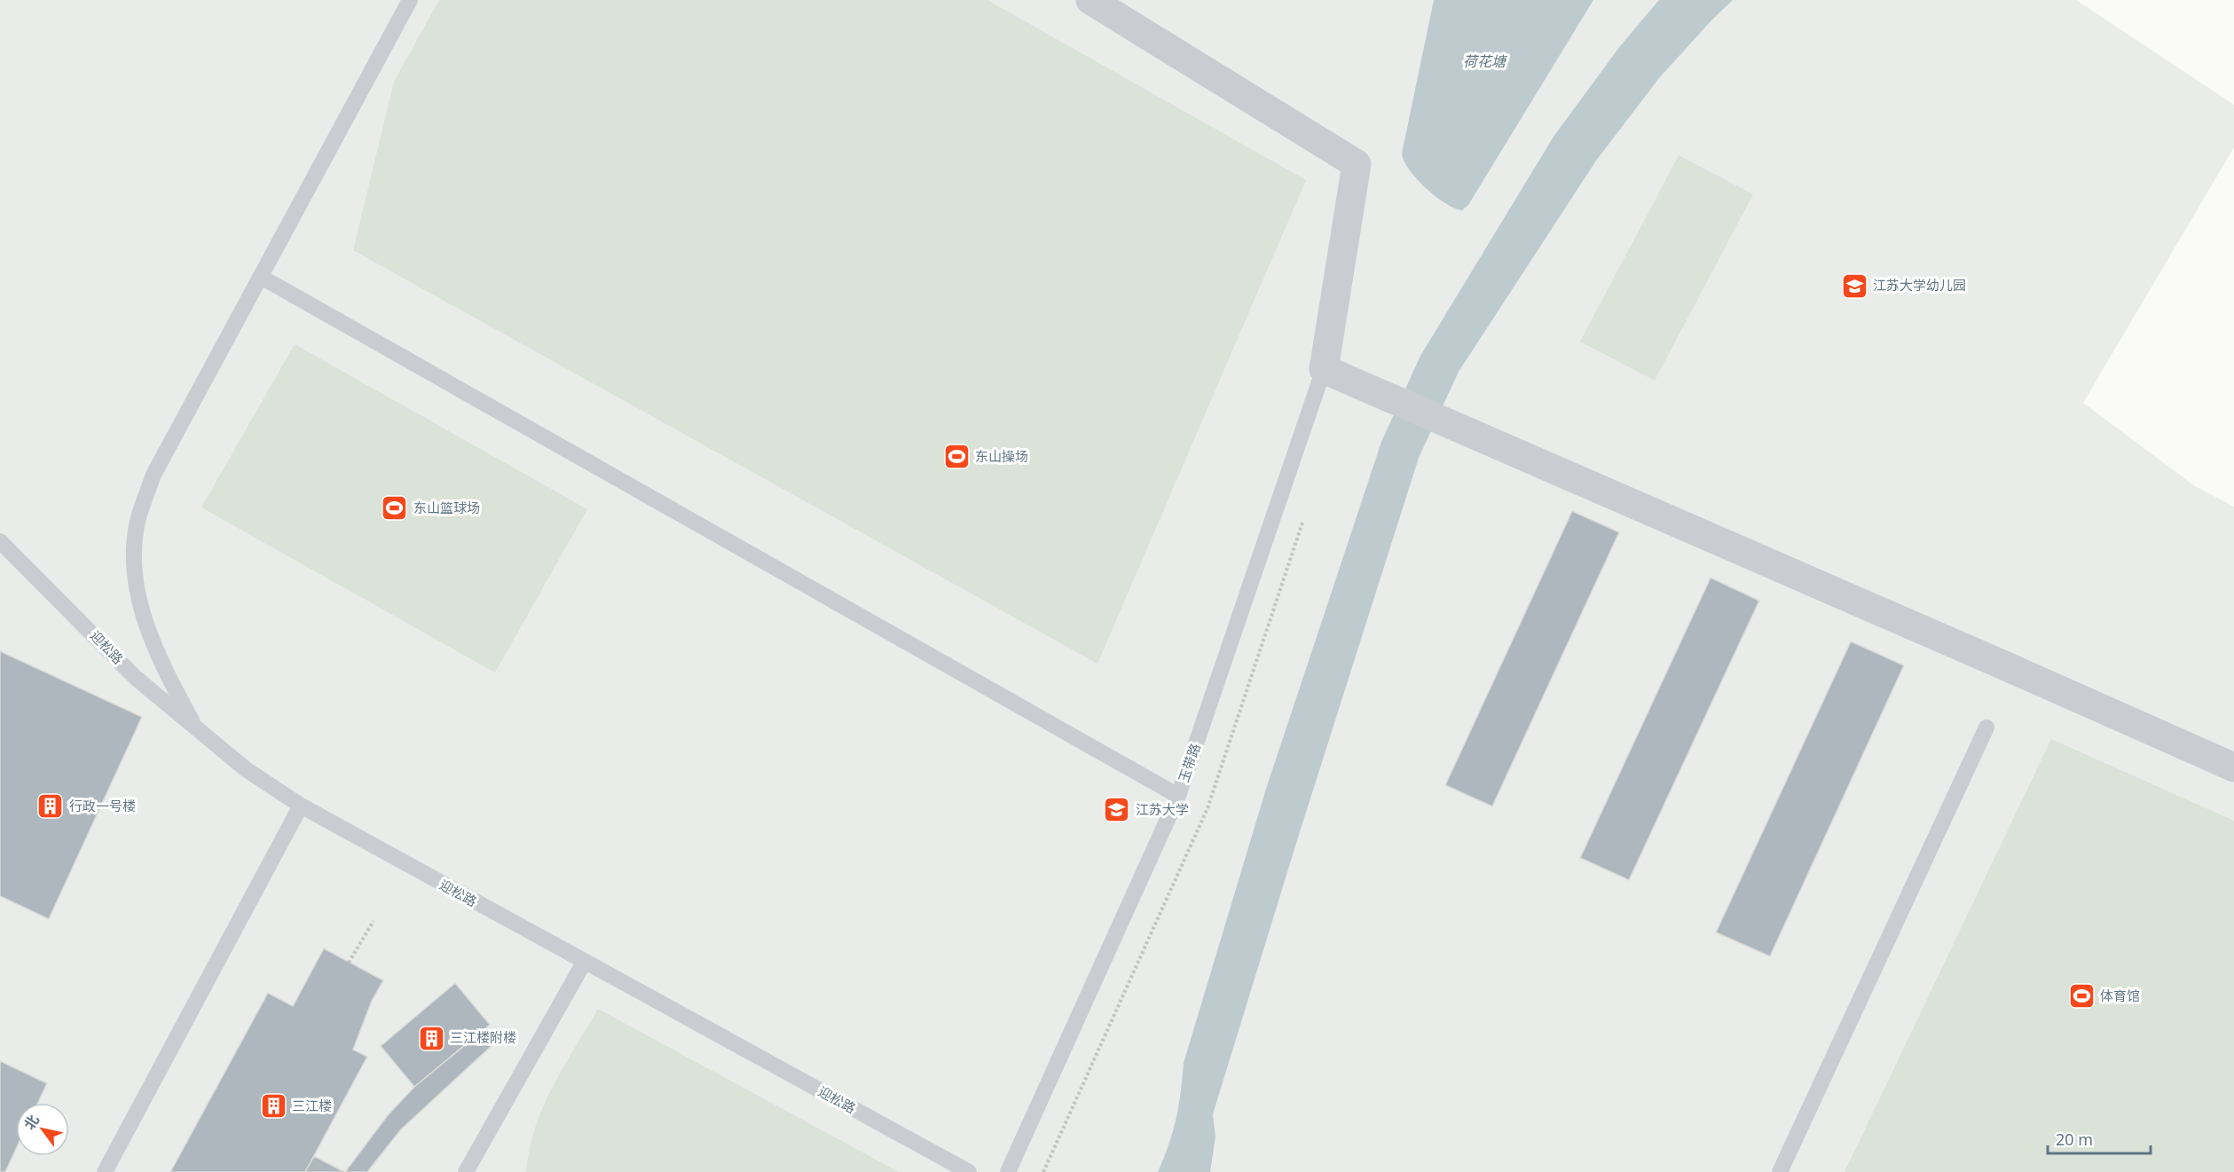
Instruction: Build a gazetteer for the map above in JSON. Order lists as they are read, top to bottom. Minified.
{"streets":{"lane":["迎松路","玉带路"]},"water":["荷花塘"],"places":{"school or university":["江苏大学幼儿园","江苏大学"],"sports":["东山操场","东山篮球场","体育馆"],"building":["行政一号楼","三江楼附楼","三江楼"]},"scale_bar":"20 m","north":"top left"}
